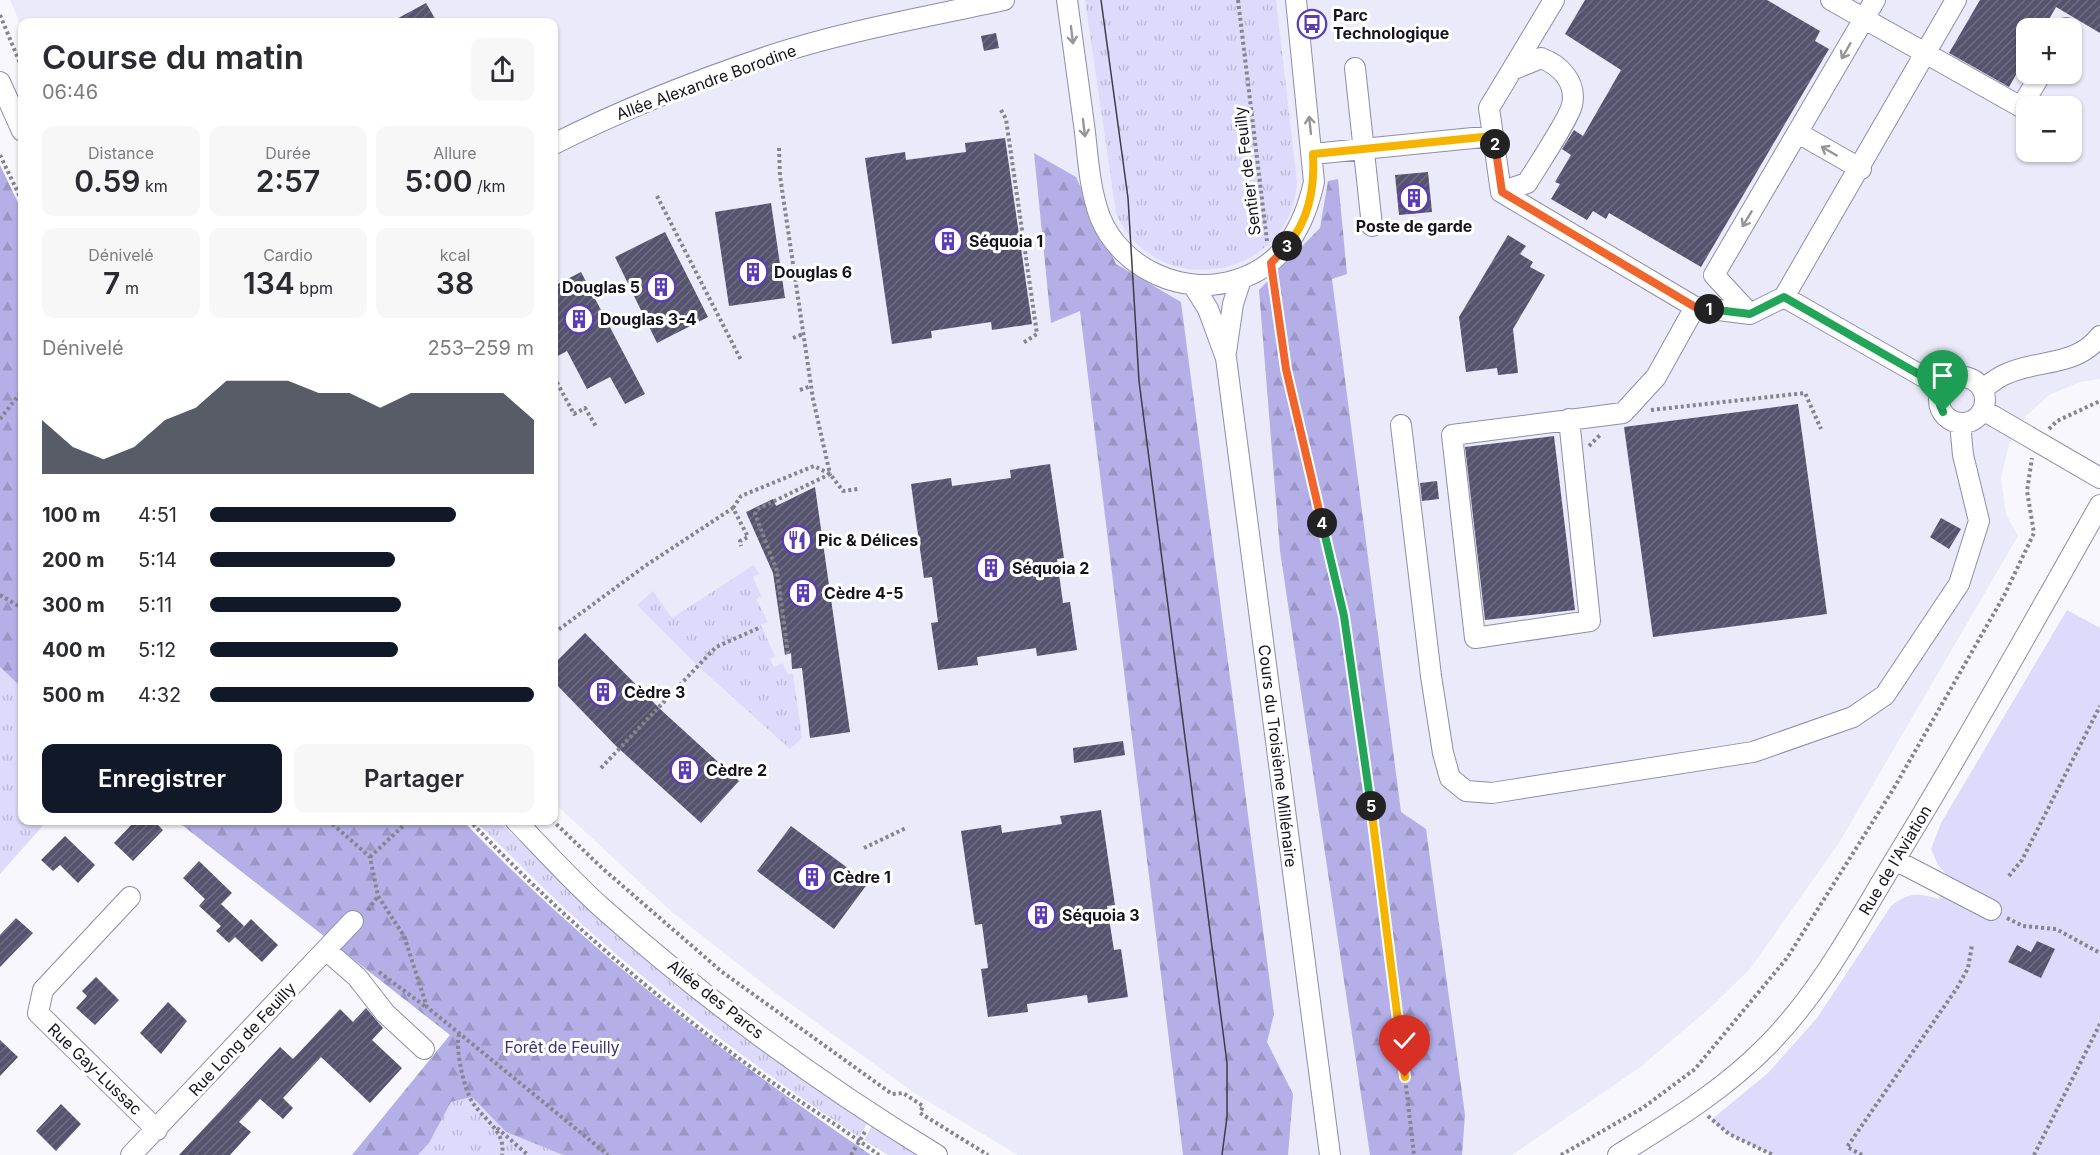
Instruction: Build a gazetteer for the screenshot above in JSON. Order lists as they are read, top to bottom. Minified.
{"streets":{"street":["Allée Alexandre Borodine","Cours du Troisième Millénaire","Rue de l'Aviation","Allée des Parcs","Rue Long de Feuilly","Rue Gay-Lussac"],"path":["Sentier de Feuilly"]},"crossings":[["Rue Long de Feuilly","Rue Gay-Lussac"]],"parks":["Forêt de Feuilly"],"places":{"bus stop":["Parc Technologique"],"building":["Poste de garde","Séquoia 1","Douglas 6","Douglas 5","Douglas 3-4","Séquoia 2","Cèdre 4-5","Cèdre 3","Cèdre 2","Cèdre 1","Séquoia 3"],"restaurant":["Pic & Délices"]},"page":{"map_buttons":["+","−"],"heading":["Course du matin","06:46"],"stats":[["Distance","0.59 km"],["Durée","2:57"],["Allure","5:00 /km"],["Dénivelé","7 m"],["Cardio","134 bpm"],["kcal","38"]],"pins":["2","3","1","4","5"],"chart":["Dénivelé","253–259 m"],"list":[{"name":"100 m","note":"4:51"},{"name":"200 m","note":"5:14"},{"name":"300 m","note":"5:11"},{"name":"400 m","note":"5:12"},{"name":"500 m","note":"4:32"}],"buttons":["Enregistrer","Partager"]}}
